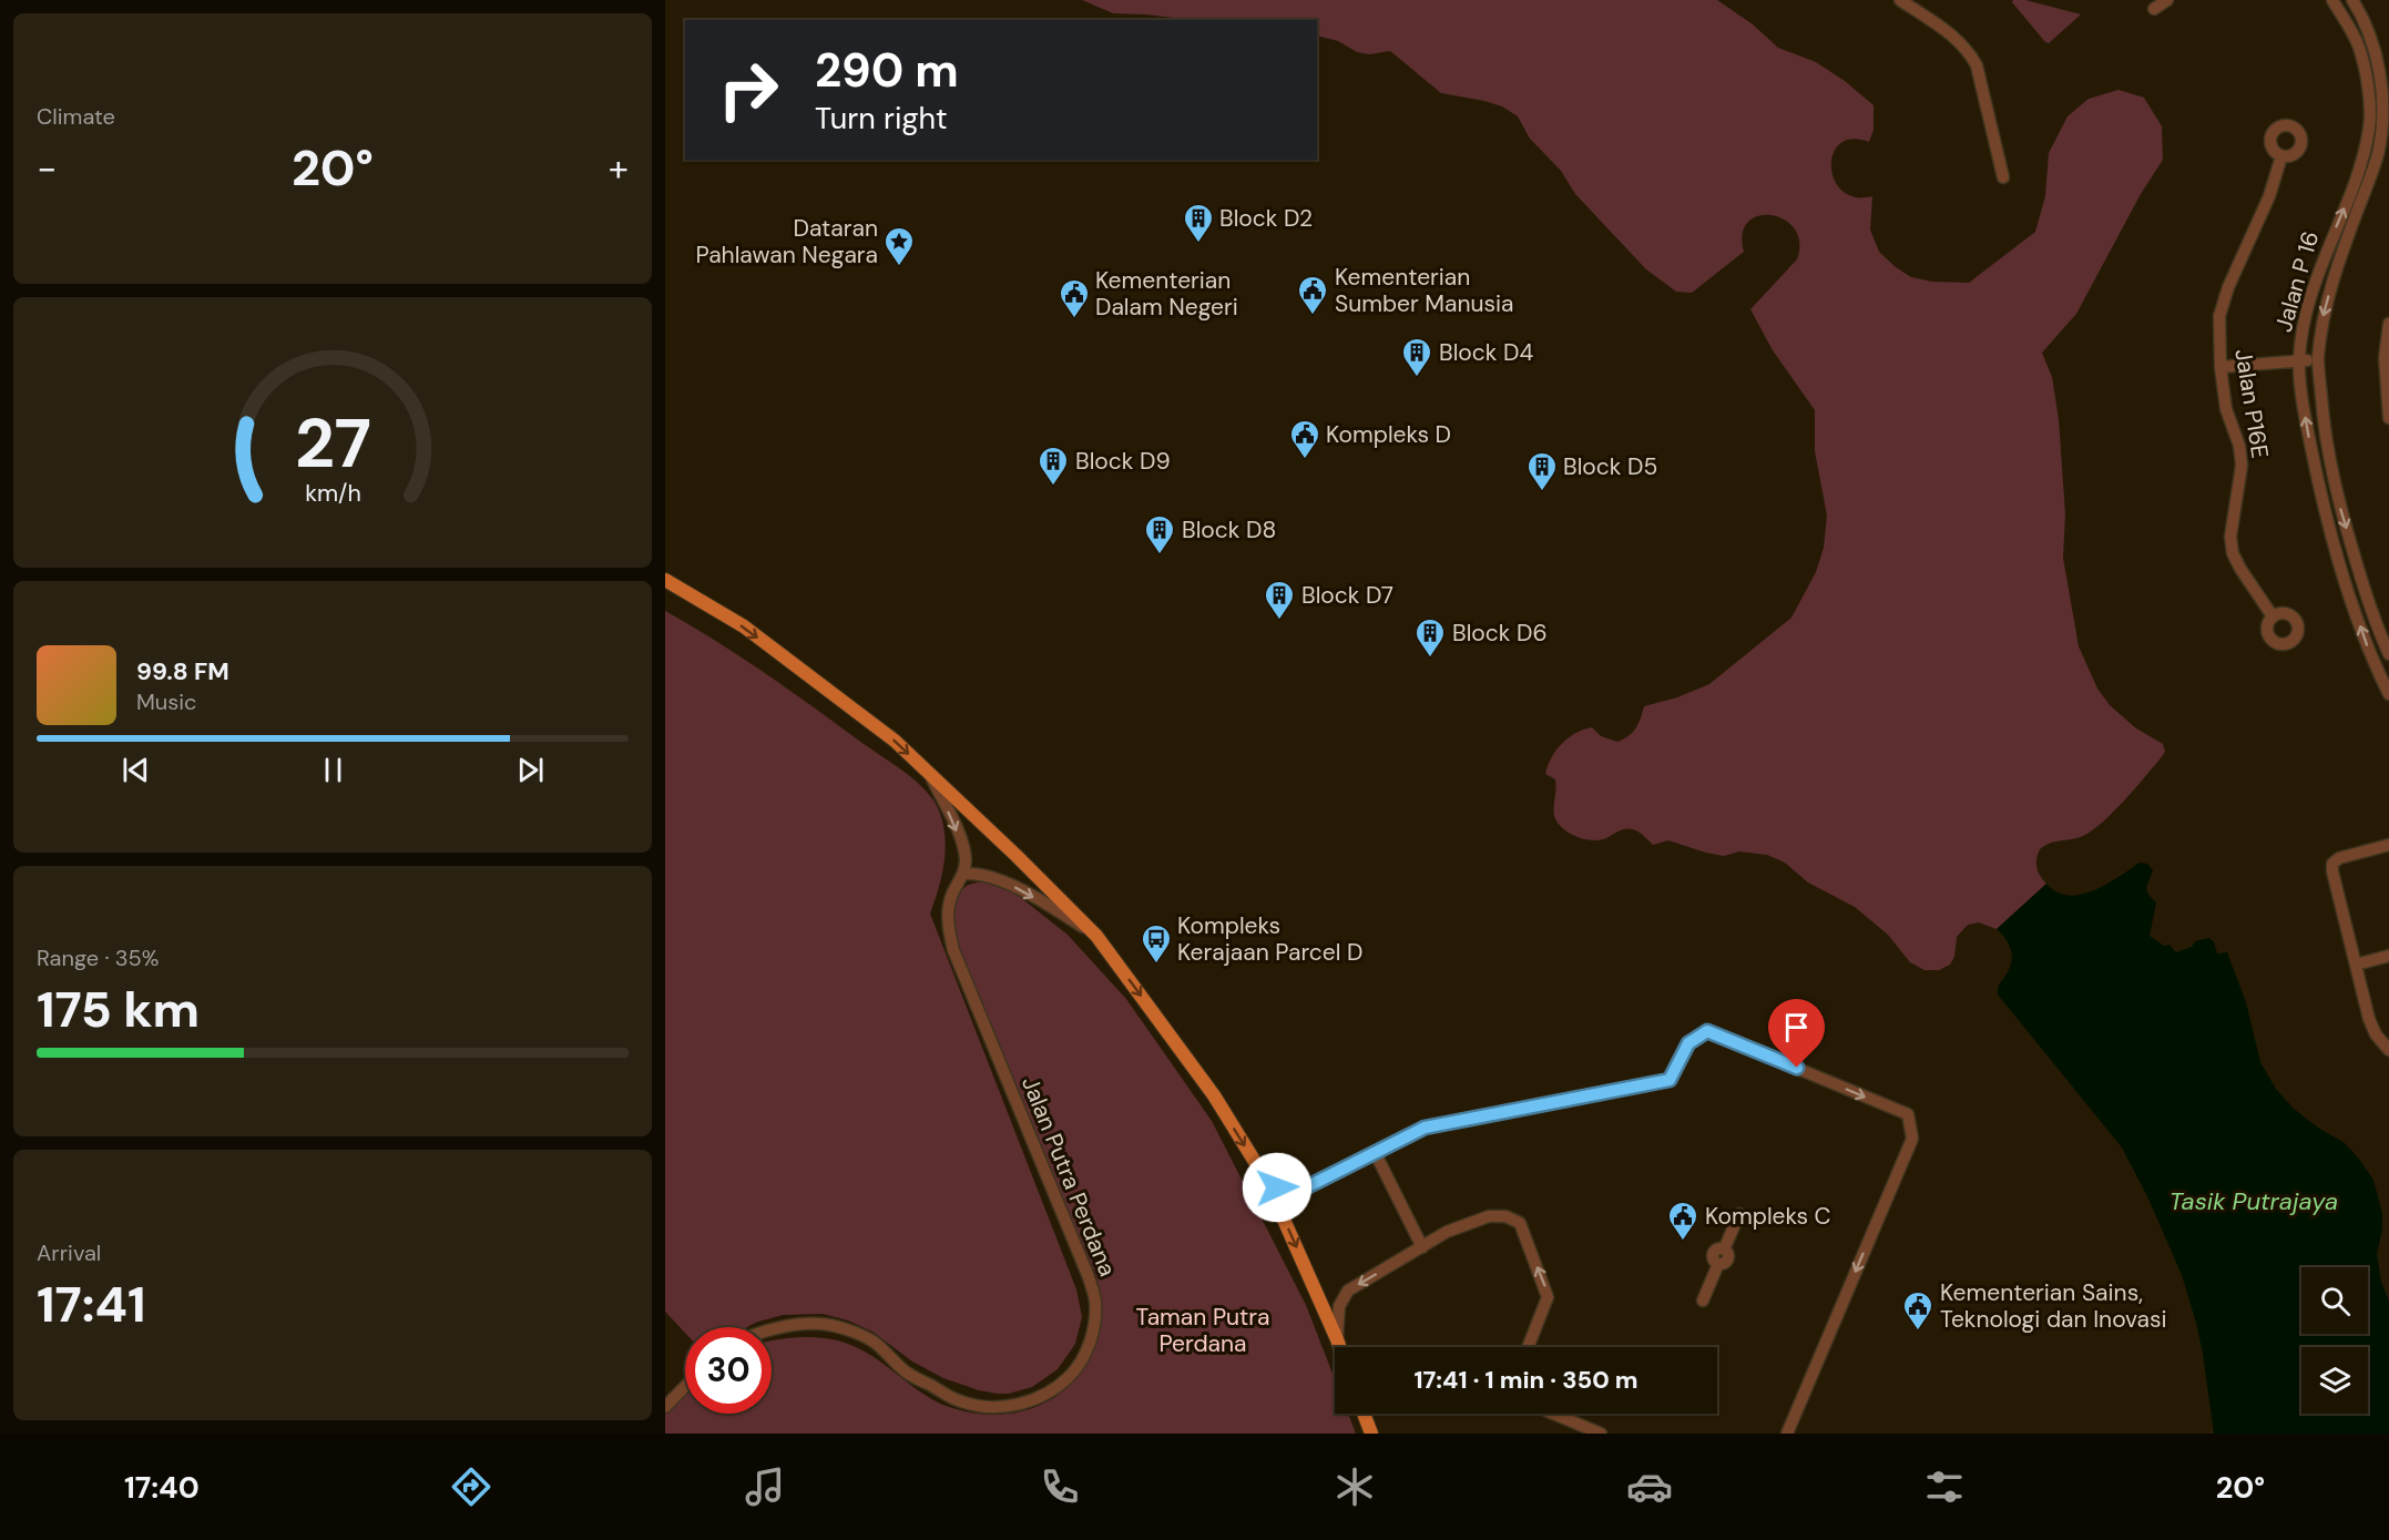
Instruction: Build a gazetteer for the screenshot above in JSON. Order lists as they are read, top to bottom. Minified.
{"streets":{"street":["Jalan P 16","Jalan P16E","Jalan Putra Perdana"]},"water":["Tasik Putrajaya"],"parks":["Taman Putra Perdana"],"places":{"building":["Block D2","Block D4","Block D9","Block D5","Block D8","Block D7","Block D6"],"place":["Dataran Pahlawan Negara"],"public building":["Kementerian Sumber Manusia","Kementerian Dalam Negeri","Kompleks D","Kompleks C","Kementerian Sains, Teknologi dan Inovasi"],"bus stop":["Kompleks Kerajaan Parcel D"]},"page":{"tile":["Climate",["Range · 35%","175 km"],["Arrival","17:41"]],"turn":["290 m","Turn right"],"heat":["−","20°","+"],"song":["99.8 FM","Music"],"limit":"30","trip":"17:41 · 1 min · 350 m","tabs":["17:40","20°"],"gauge":["27","km/h"]}}
